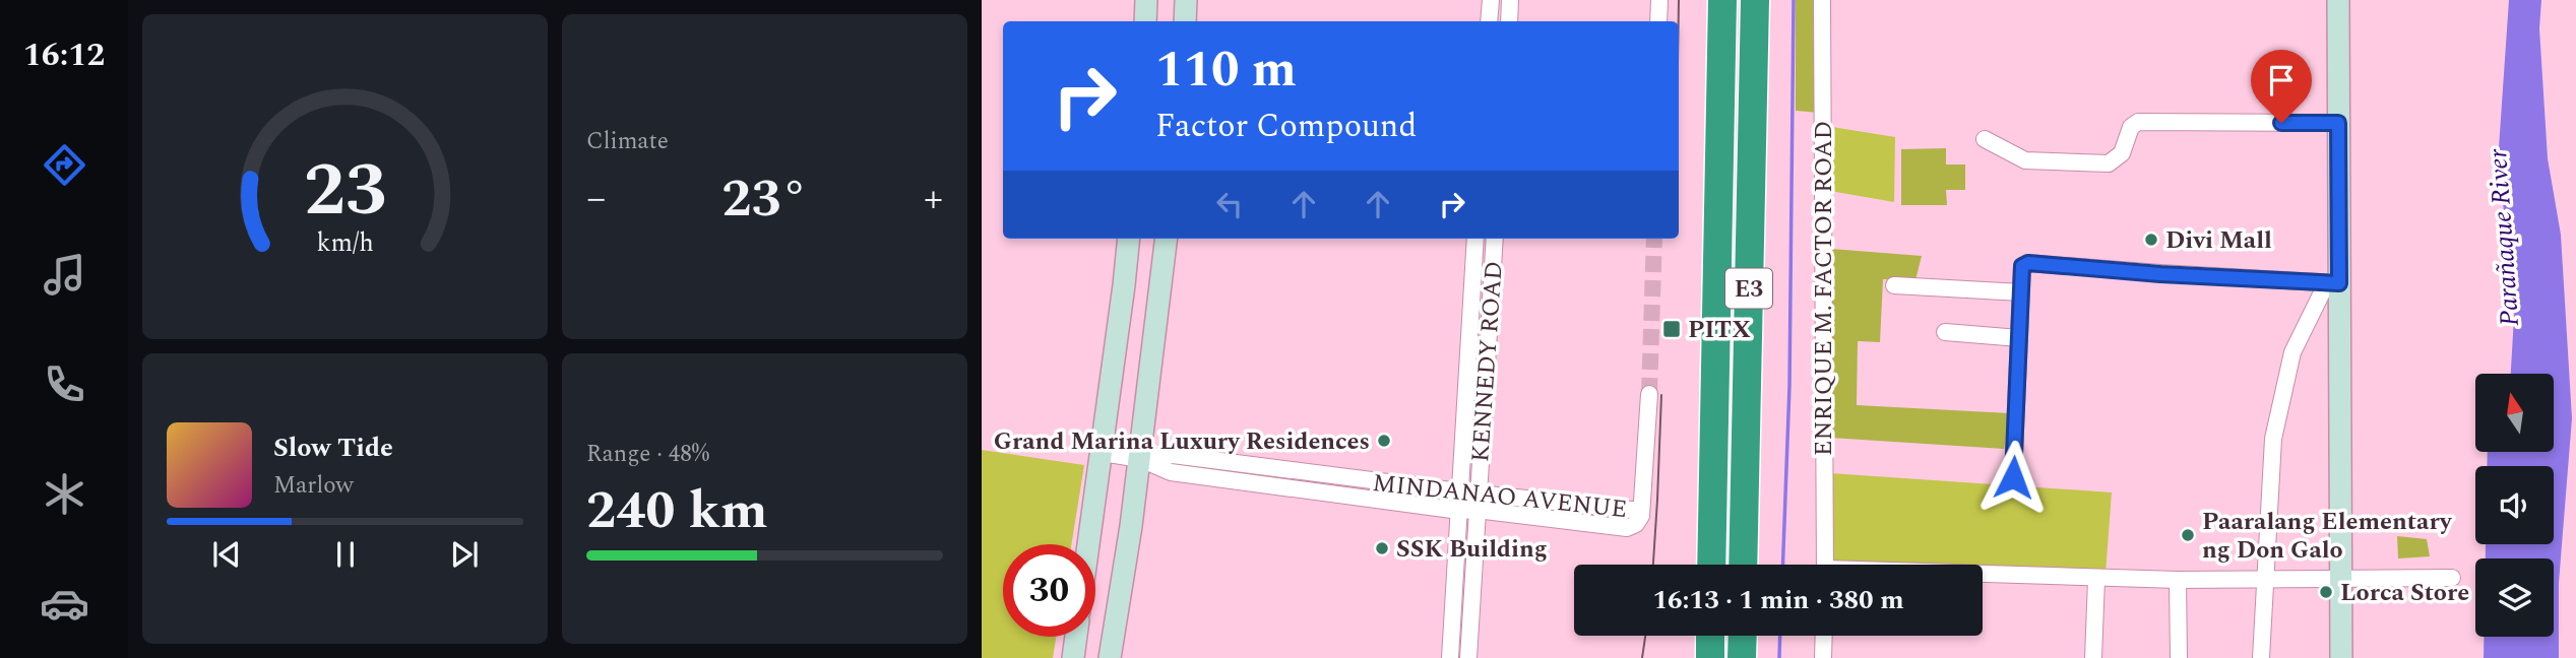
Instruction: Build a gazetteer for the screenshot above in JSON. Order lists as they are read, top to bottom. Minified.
{"streets":{"highway":["E3"],"street":["ENRIQUE M. FACTOR ROAD","KENNEDY ROAD","MINDANAO AVENUE"]},"crossings":[["KENNEDY ROAD","MINDANAO AVENUE"]],"water":["Parañaque River"],"places":{"other":["Divi Mall","Grand Marina Luxury Residences","Paaralang Elementary ng Don Galo","SSK Building","Lorca Store"],"transit":["PITX"]},"north":"top","page":{"tabs":"16:12","tile":["Climate",["Range · 48%","240 km"]],"turn":["110 m","Factor Compound"],"heat":["−","23°","+"],"song":["Slow Tide","Marlow"],"limit":"30","trip":"16:13 · 1 min · 380 m","gauge":["23","km/h"]}}
